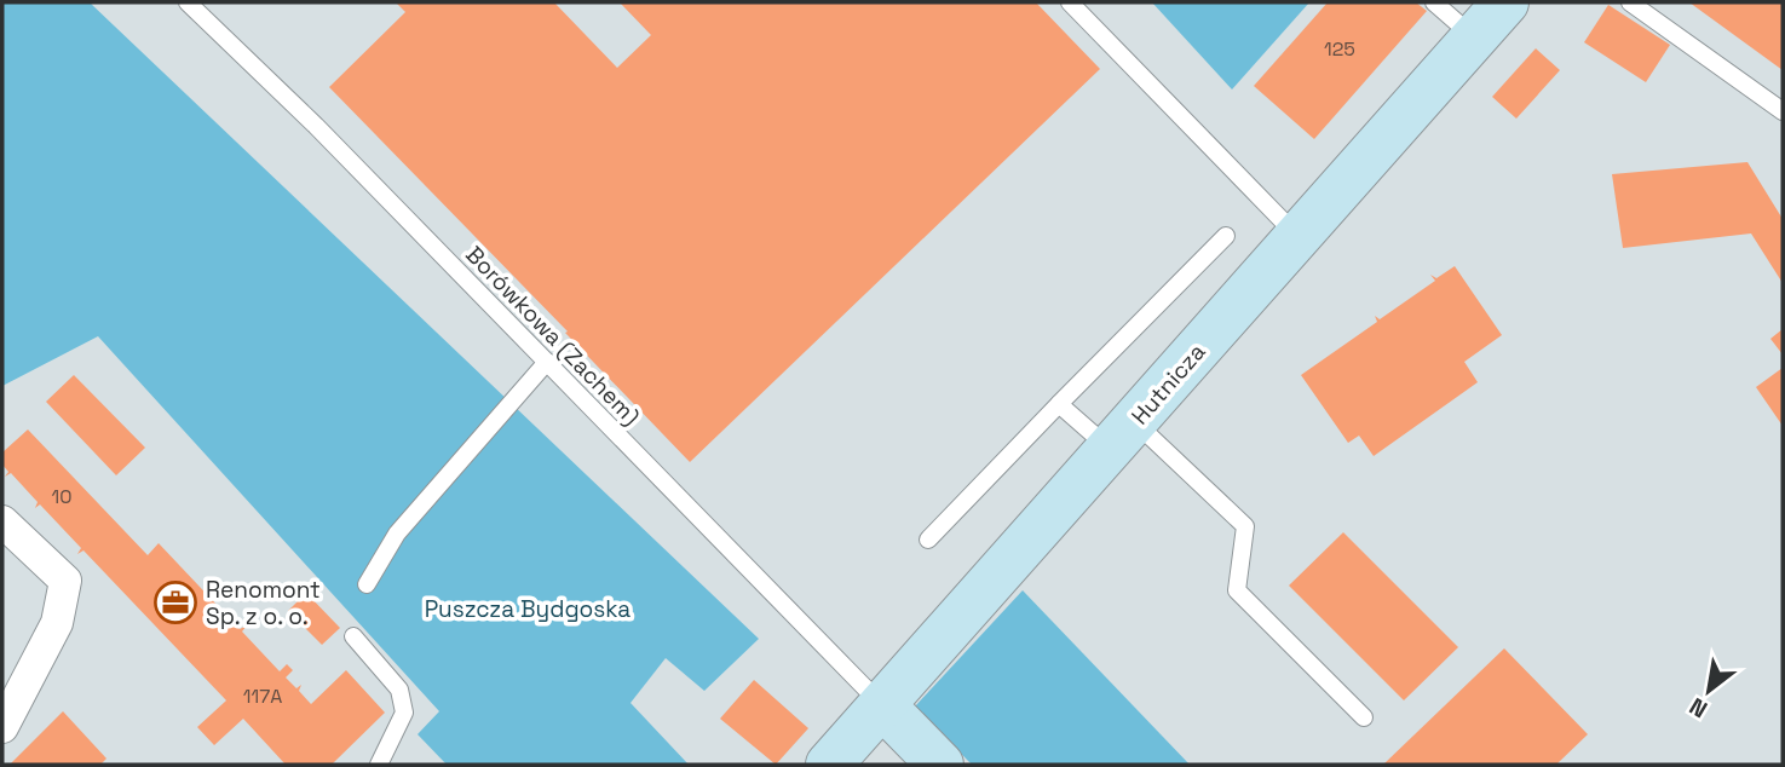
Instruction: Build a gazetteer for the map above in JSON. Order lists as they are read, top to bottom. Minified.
{"streets":{"street":["Hutnicza"],"lane":["Borówkowa (Zachem)"]},"crossings":[["Borówkowa (Zachem)","Hutnicza"]],"parks":["Puszcza Bydgoska"],"places":{"office":["Renomont Sp. z o. o."]},"house_numbers":["125","10","117A"],"north":"bottom left"}
